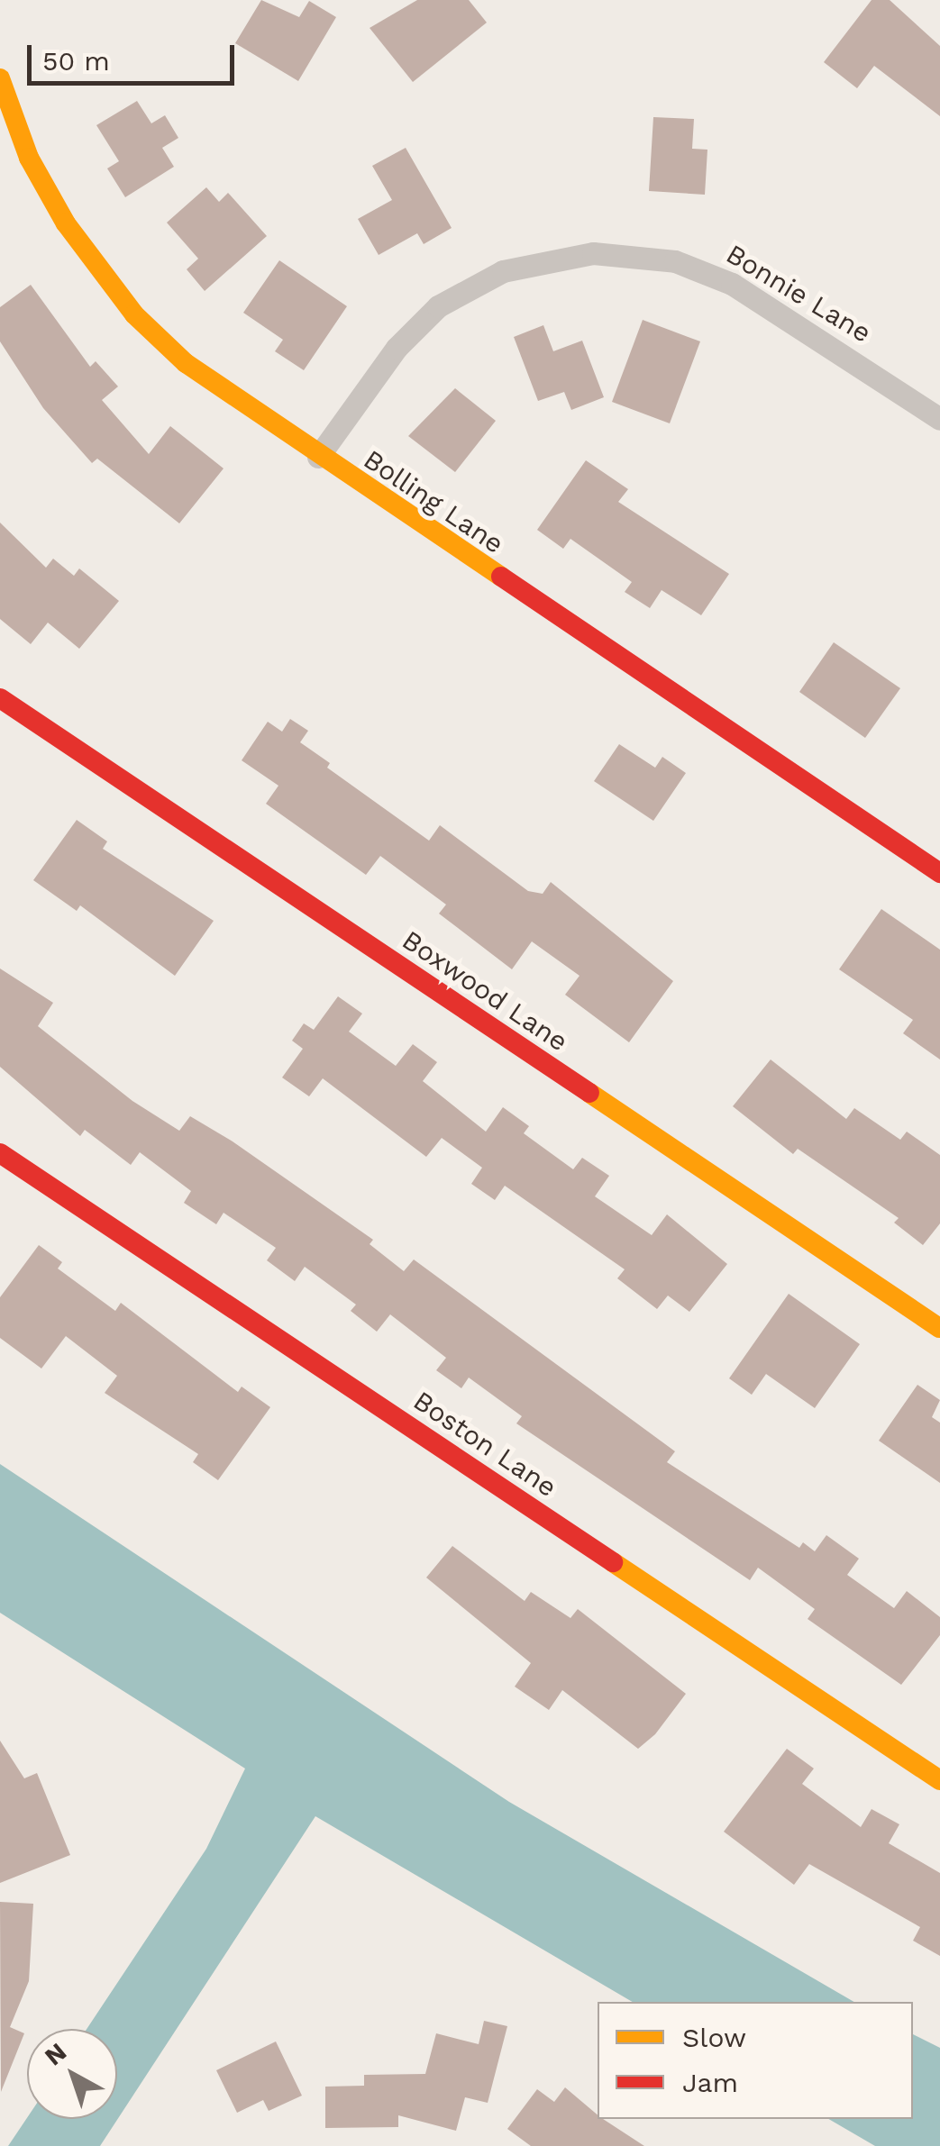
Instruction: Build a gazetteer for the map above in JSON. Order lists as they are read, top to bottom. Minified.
{"streets":{"street":["Bonnie Lane","Bolling Lane","Boxwood Lane","Boston Lane"]},"crossings":[["Bonnie Lane","Bolling Lane"]],"legend":["Slow","Jam"],"scale_bar":"50 m","north":"top left"}
